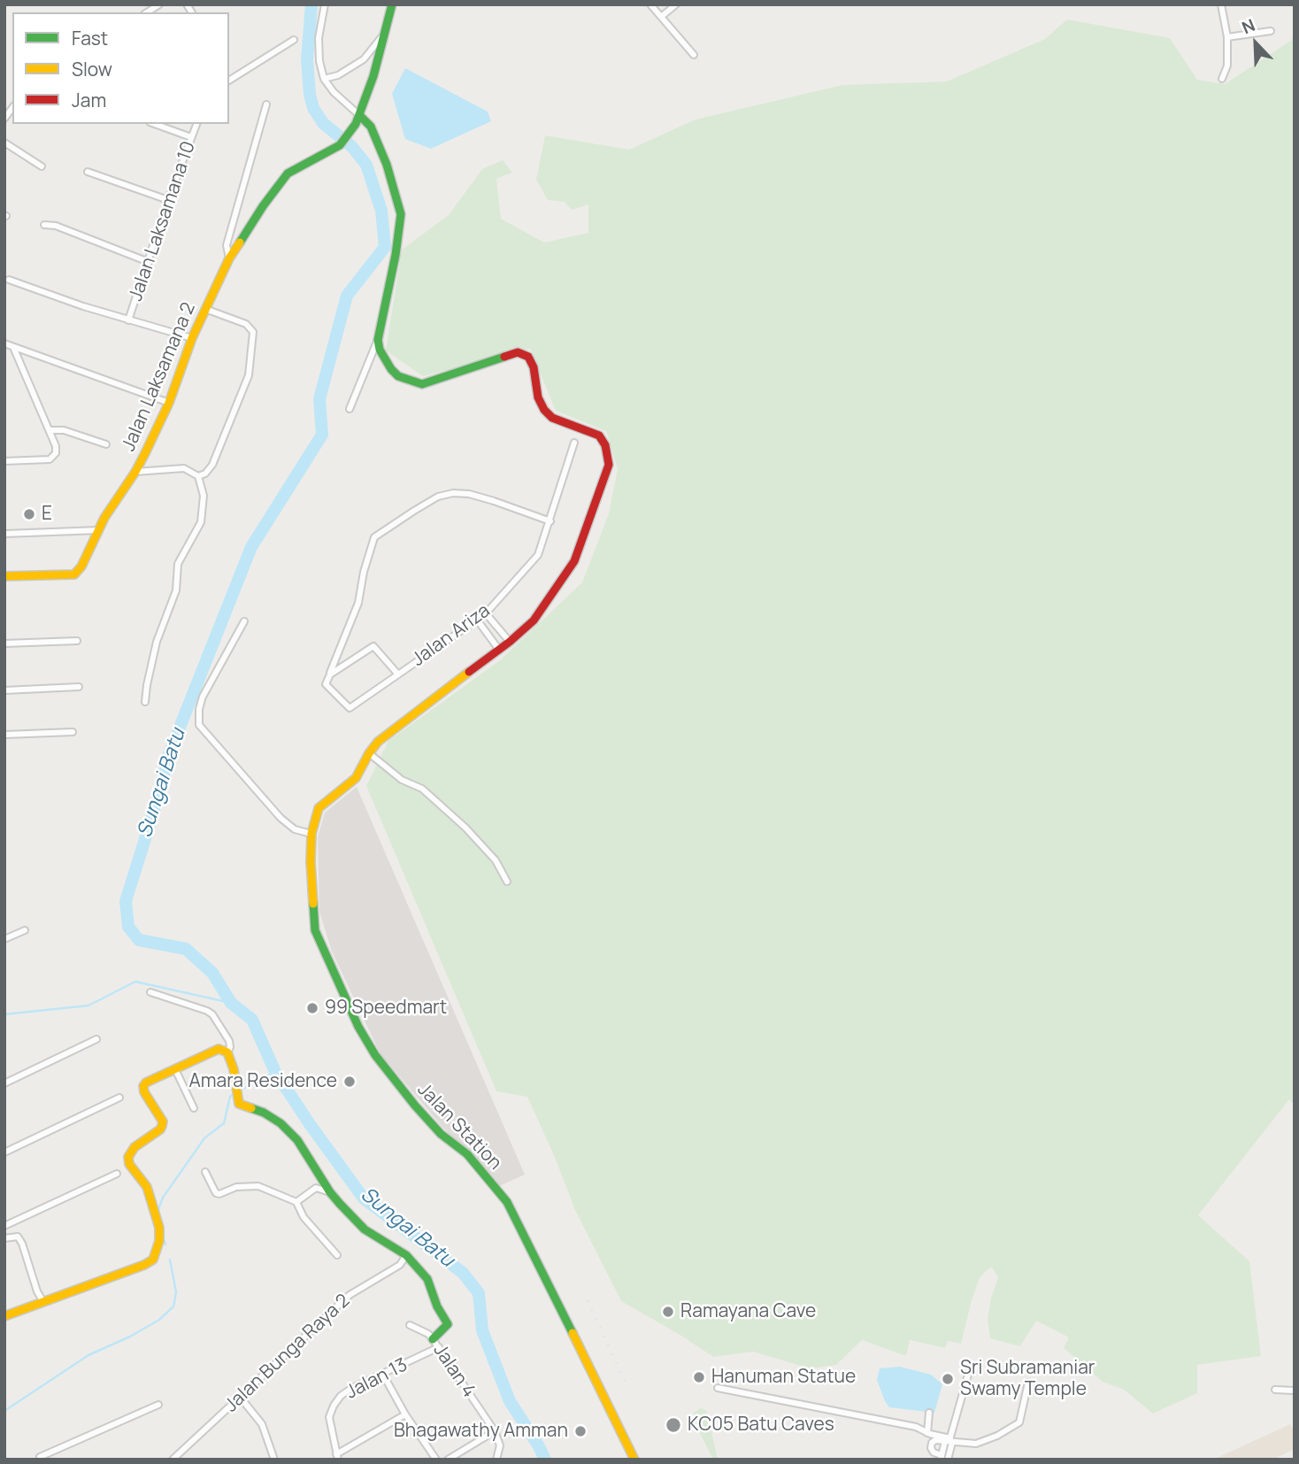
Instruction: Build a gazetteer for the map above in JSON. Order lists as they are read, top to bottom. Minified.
{"streets":{"street":["Jalan Laksamana 10","Jalan Laksamana 2","Jalan Ariza","Jalan Station","Jalan Bunga Raya 2","Jalan 4","Jalan 13"]},"crossings":[["Jalan 4","Jalan 13"]],"water":["Sungai Batu"],"places":["E","99 Speedmart","Amara Residence","Ramayana Cave","Hanuman Statue","Sri Subramaniar Swamy Temple","KC05 Batu Caves","Bhagawathy Amman"],"legend":["Fast","Slow","Jam"],"north":"top left"}
